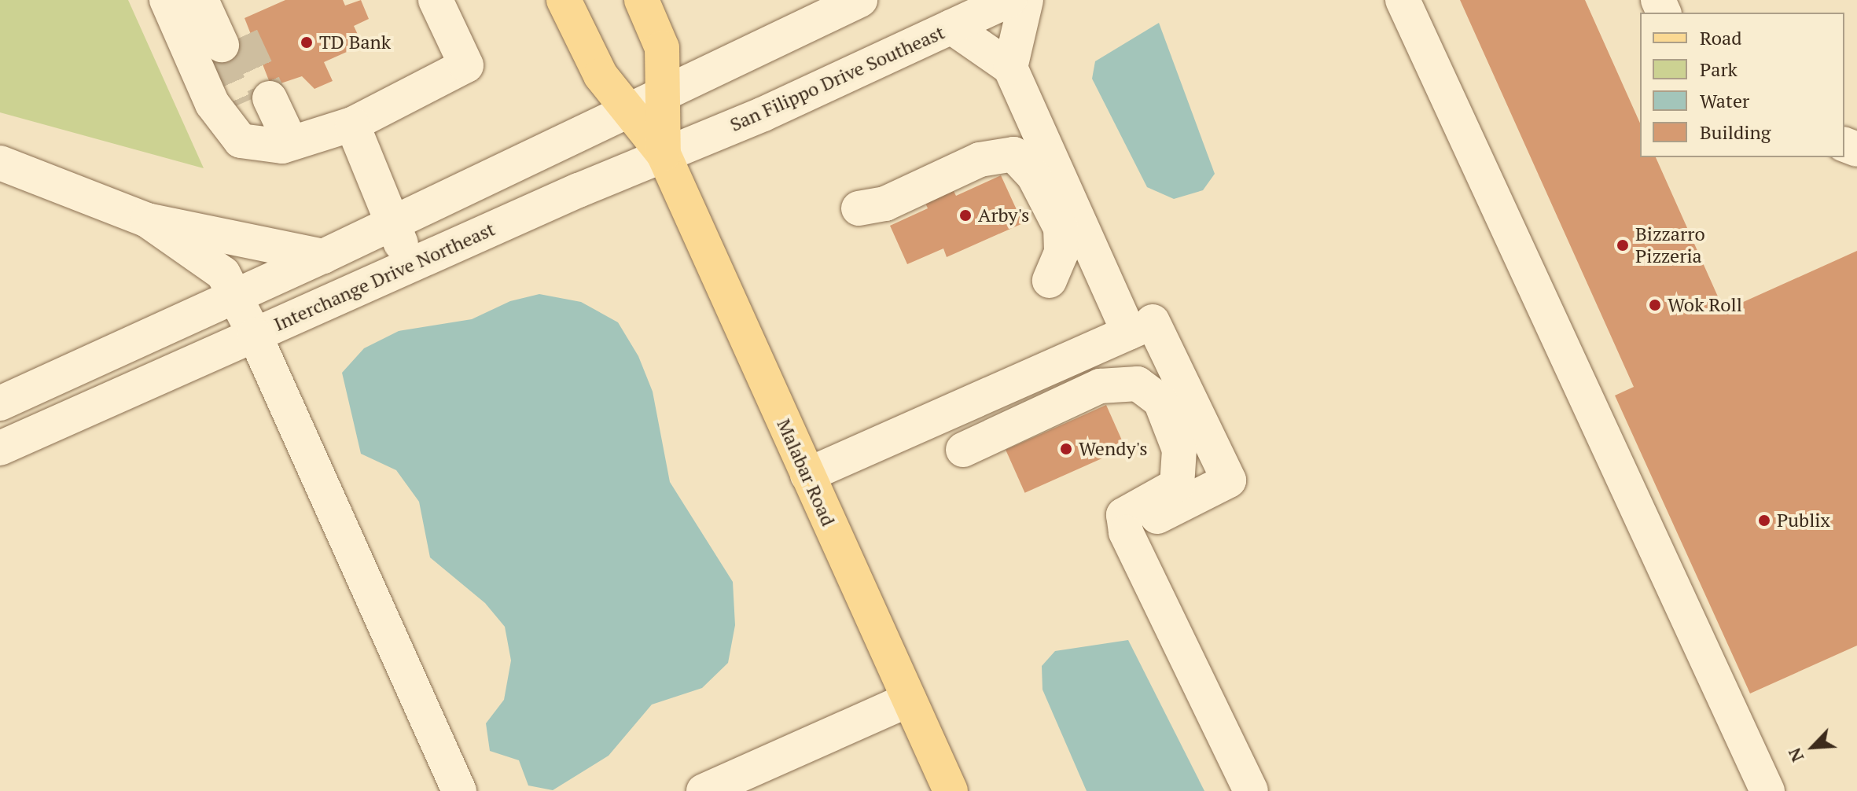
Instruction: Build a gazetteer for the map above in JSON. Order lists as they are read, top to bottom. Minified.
{"streets":{"main road":["Malabar Road"],"street":["San Filippo Drive Southeast","Interchange Drive Northeast"]},"crossings":[["San Filippo Drive Southeast","Interchange Drive Northeast"],["San Filippo Drive Southeast","Malabar Road"],["Interchange Drive Northeast","Malabar Road"]],"places":["TD Bank","Arby's","Bizzarro Pizzeria","Wok Roll","Wendy's","Publix"],"legend":["Road","Park","Water","Building"],"north":"bottom left"}
